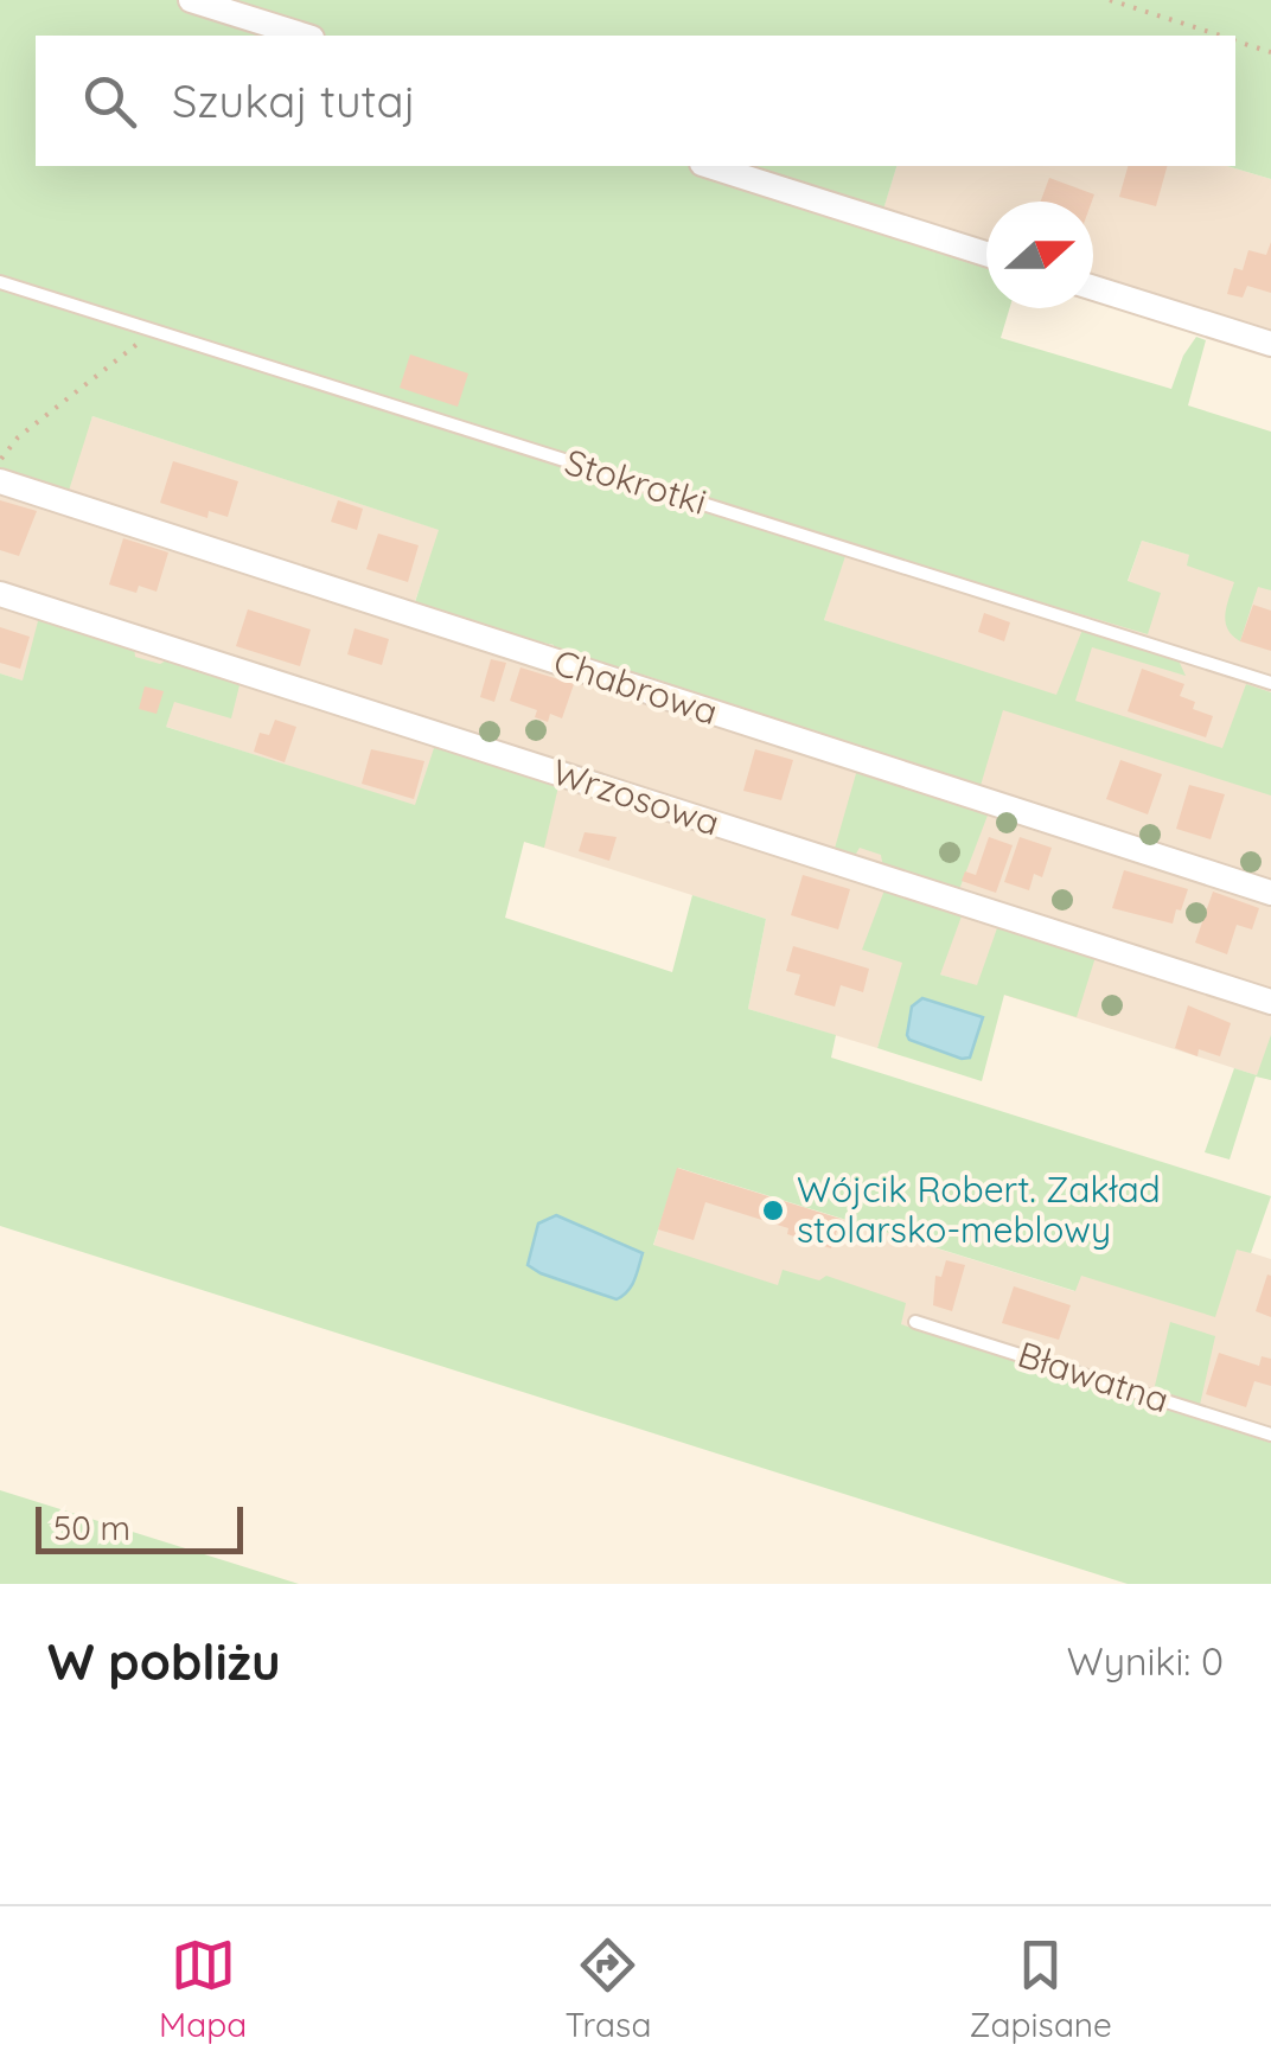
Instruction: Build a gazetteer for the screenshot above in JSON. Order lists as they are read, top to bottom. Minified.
{"streets":{"street":["Chabrowa","Wrzosowa"],"lane":["Stokrotki","Bławatna"]},"places":["Wójcik Robert. Zakład stolarsko-meblowy"],"scale_bar":"50 m","north":"right","page":{"search":"Szukaj tutaj","scale":"50 m","heading":["W pobliżu","Wyniki: 0"],"nav":["Mapa","Trasa","Zapisane"]}}
